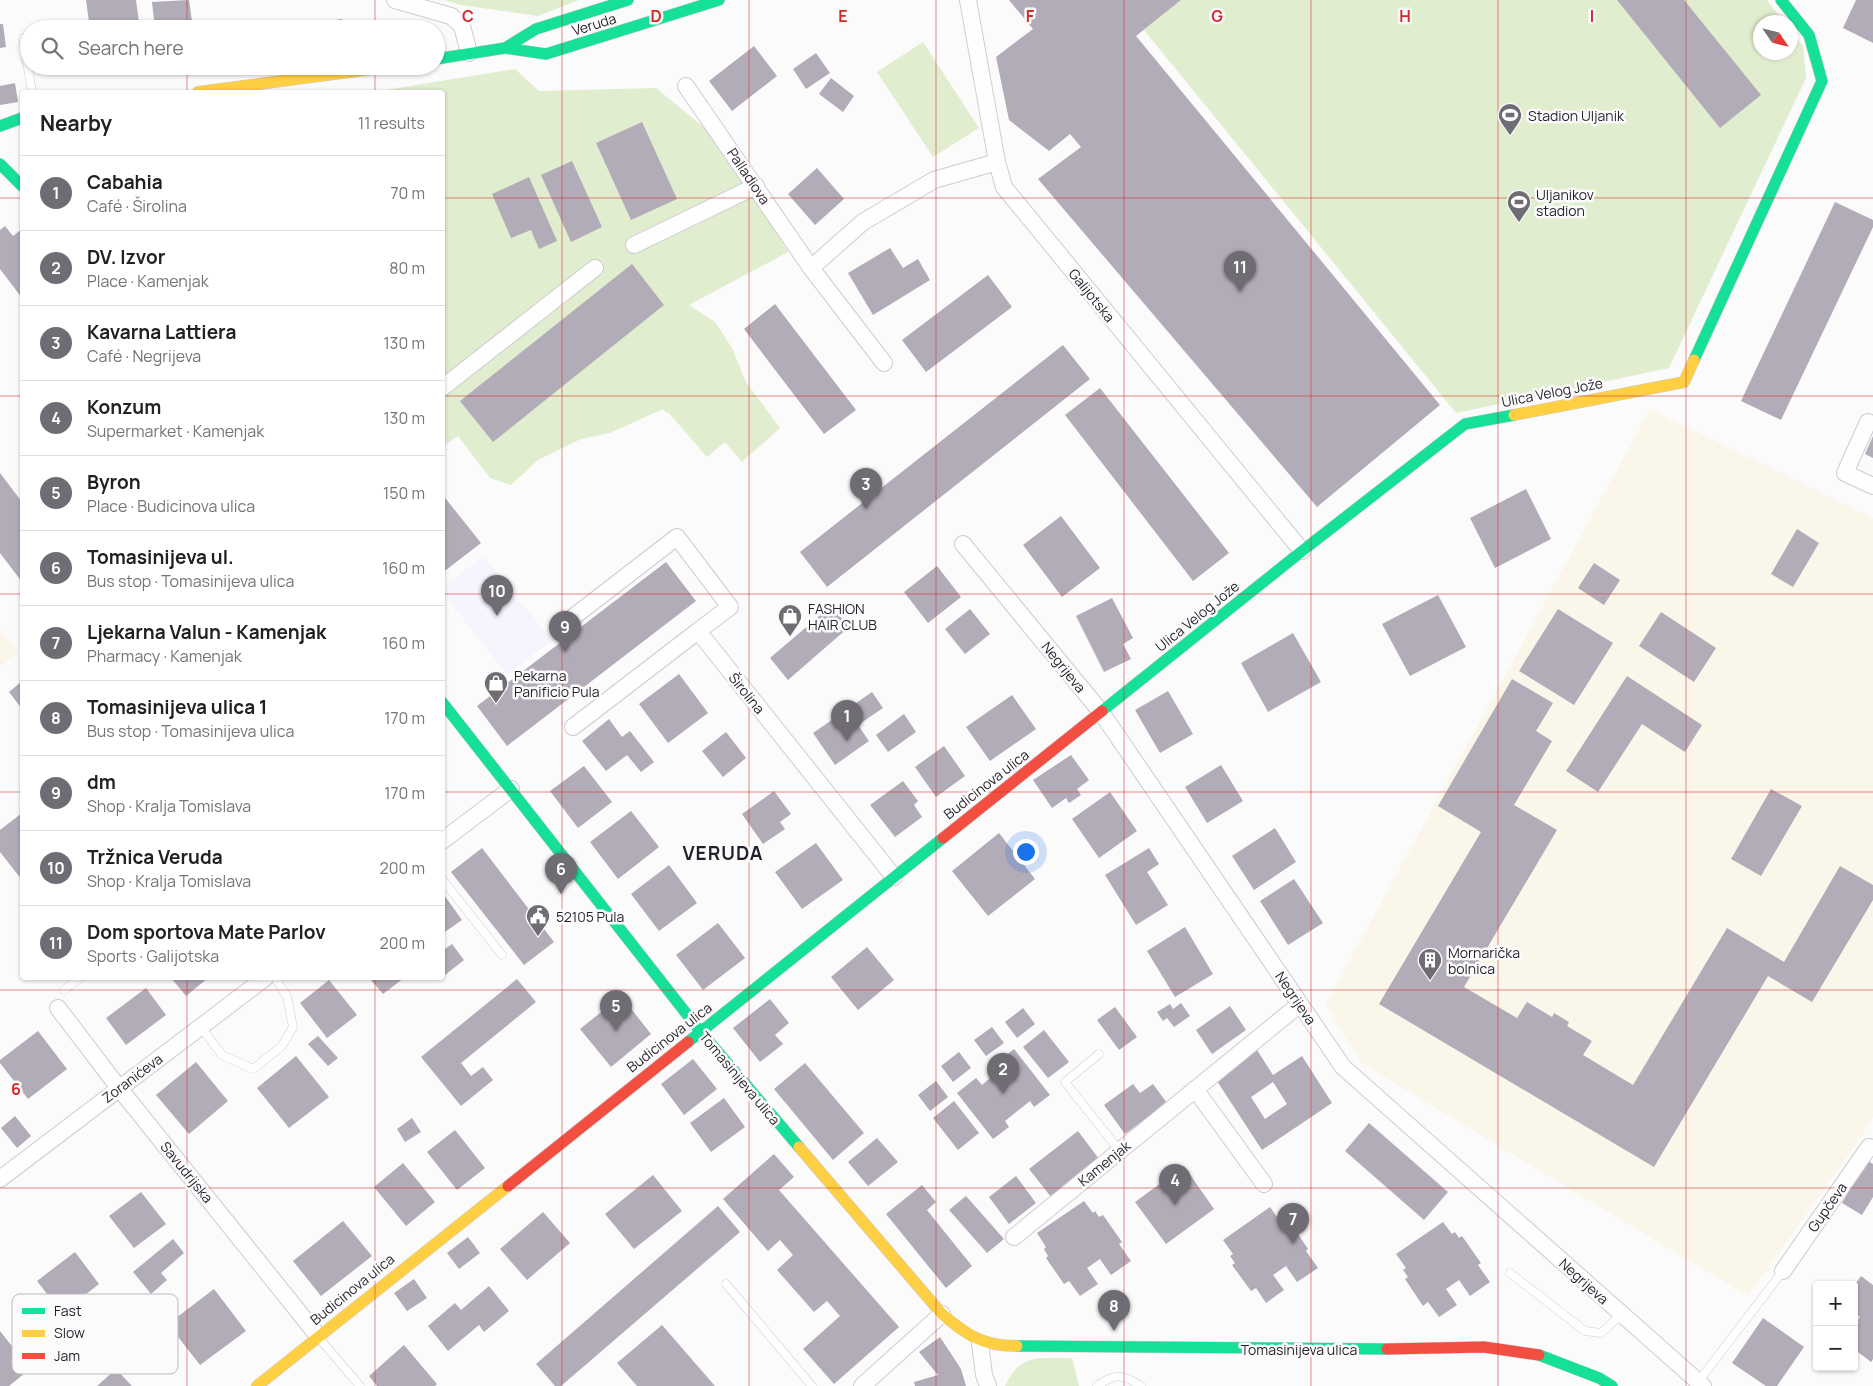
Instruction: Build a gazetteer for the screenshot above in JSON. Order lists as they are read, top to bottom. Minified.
{"streets":{"street":["Veruda","Palladiova","Galijotska","Ulica Velog Jože","Negrijeva","Širolina","Budicinova ulica","Zoranićeva","Tomasinijeva ulica","Kamenjak","Savudrijska","Gupčeva"]},"crossings":[["Galijotska","Ulica Velog Jože"],["Ulica Velog Jože","Negrijeva"],["Ulica Velog Jože","Budicinova ulica"],["Negrijeva","Budicinova ulica"],["Negrijeva","Kamenjak"],["Širolina","Budicinova ulica"],["Budicinova ulica","Tomasinijeva ulica"],["Budicinova ulica","Savudrijska"],["Zoranićeva","Savudrijska"]],"districts":["VERUDA"],"places":{"sports":["Stadion Uljanik","Uljanikov stadion"],"shop":["FASHION HAIR CLUB","Pekarna Panificio Pula"],"public building":["52105 Pula"],"building":["Mornarička bolnica"]},"legend":["Fast","Slow","Jam"],"north":"bottom right","page":{"search":"Search here","heading":["Nearby","11 results"],"list":[{"mark":"1","name":"Cabahia","note":"Café · Širolina","value":"70 m"},{"mark":"2","name":"DV. Izvor","note":"Place · Kamenjak","value":"80 m"},{"mark":"3","name":"Kavarna Lattiera","note":"Café · Negrijeva","value":"130 m"},{"mark":"4","name":"Konzum","note":"Supermarket · Kamenjak","value":"130 m"},{"mark":"5","name":"Byron","note":"Place · Budicinova ulica","value":"150 m"},{"mark":"6","name":"Tomasinijeva ul.","note":"Bus stop · Tomasinijeva ulica","value":"160 m"},{"mark":"7","name":"Ljekarna Valun - Kamenjak","note":"Pharmacy · Kamenjak","value":"160 m"},{"mark":"8","name":"Tomasinijeva ulica 1","note":"Bus stop · Tomasinijeva ulica","value":"170 m"},{"mark":"9","name":"dm","note":"Shop · Kralja Tomislava","value":"170 m"},{"mark":"10","name":"Tržnica Veruda","note":"Shop · Kralja Tomislava","value":"200 m"},{"mark":"11","name":"Dom sportova Mate Parlov","note":"Sports · Galijotska","value":"200 m"}],"pins":["11","3","10","9","1","6","5","2","4","7","8"],"map_buttons":["+","−"]},"grid":{"columns":["C","D","E","F","G","H","I"],"rows":["6"]}}
